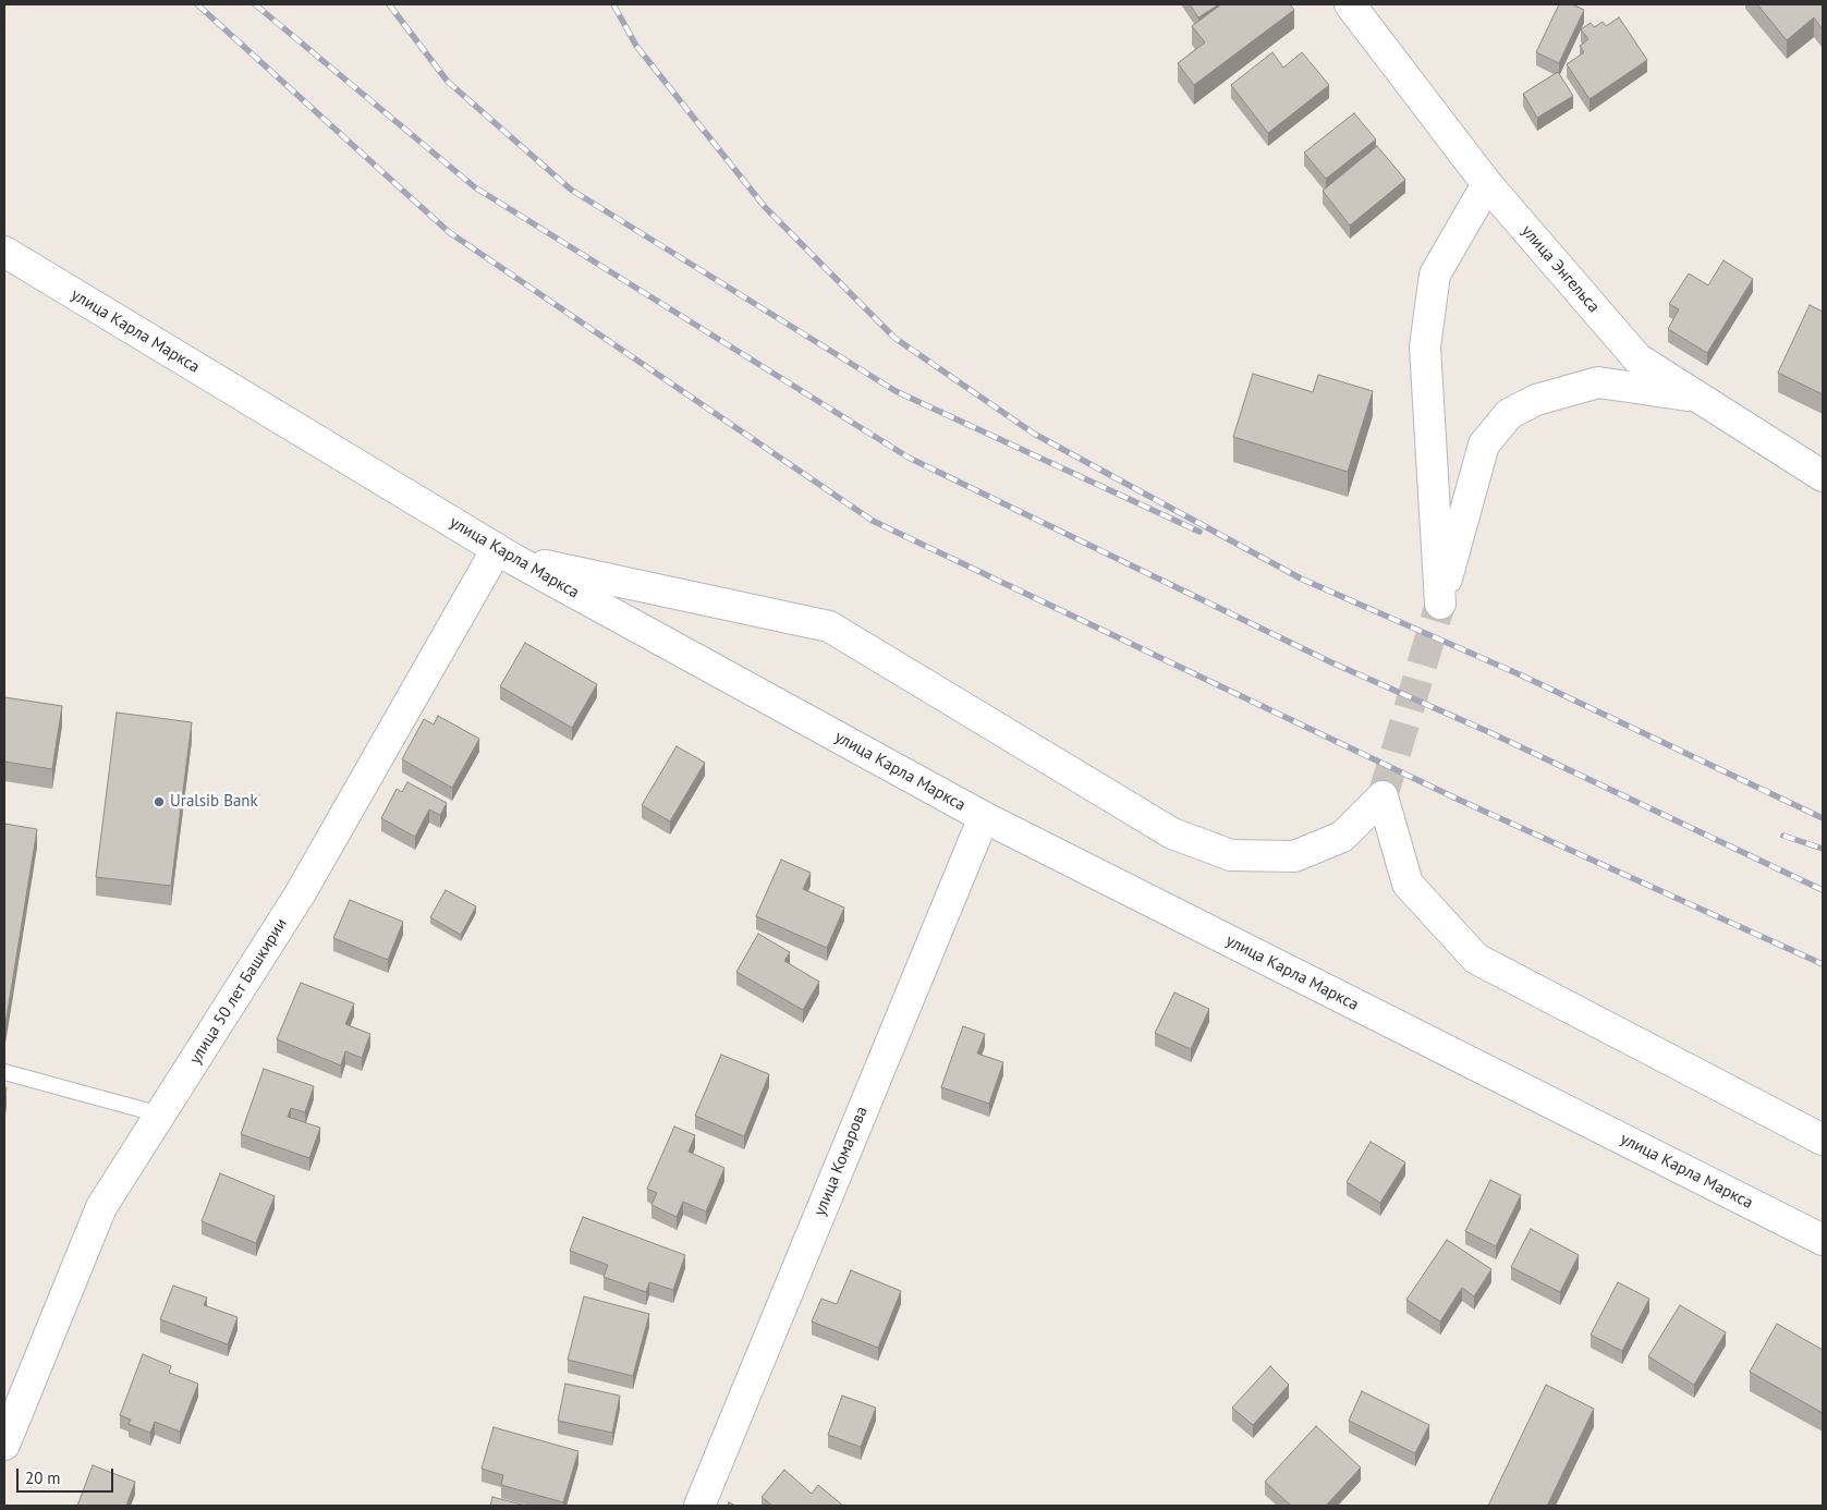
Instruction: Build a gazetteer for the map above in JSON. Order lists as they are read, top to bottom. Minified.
{"streets":{"street":["улица Энгельса","улица Карла Маркса","улица 50 лет Башкирии","улица Комарова"]},"crossings":[["улица Карла Маркса","улица 50 лет Башкирии"],["улица Карла Маркса","улица Комарова"]],"places":["Uralsib Bank"],"scale_bar":"20 m"}
